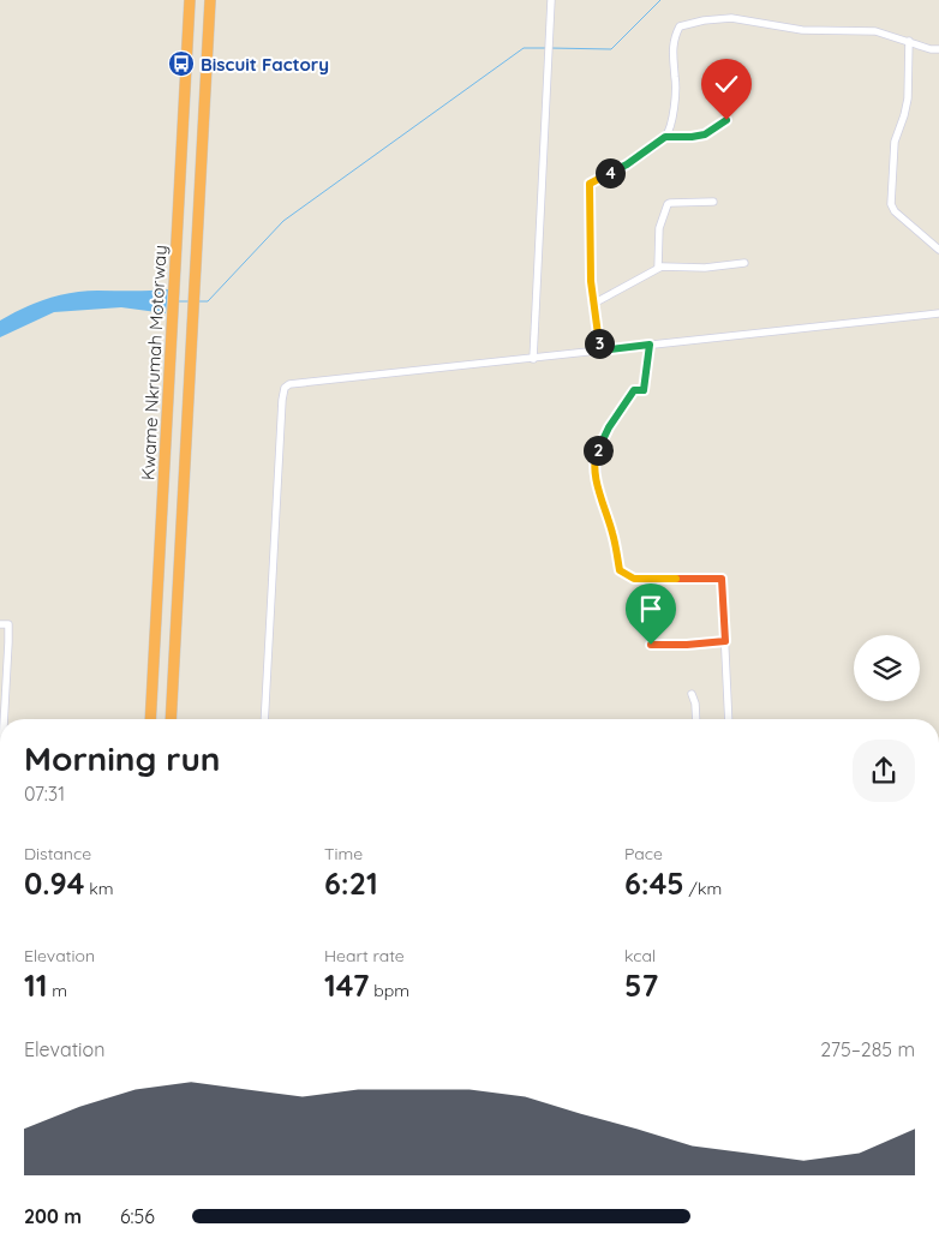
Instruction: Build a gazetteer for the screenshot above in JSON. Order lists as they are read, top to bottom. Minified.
{"streets":{"highway":["Kwame Nkrumah Motorway"]},"places":{"bus stop":["Biscuit Factory"]},"page":{"pins":["4","3","2"],"heading":["Morning run","07:31"],"stats":[["Distance","0.94 km"],["Time","6:21"],["Pace","6:45 /km"],["Elevation","11 m"],["Heart rate","147 bpm"],["kcal","57"]],"chart":["Elevation","275–285 m"],"list":[{"name":"200 m","note":"6:56"}]}}
